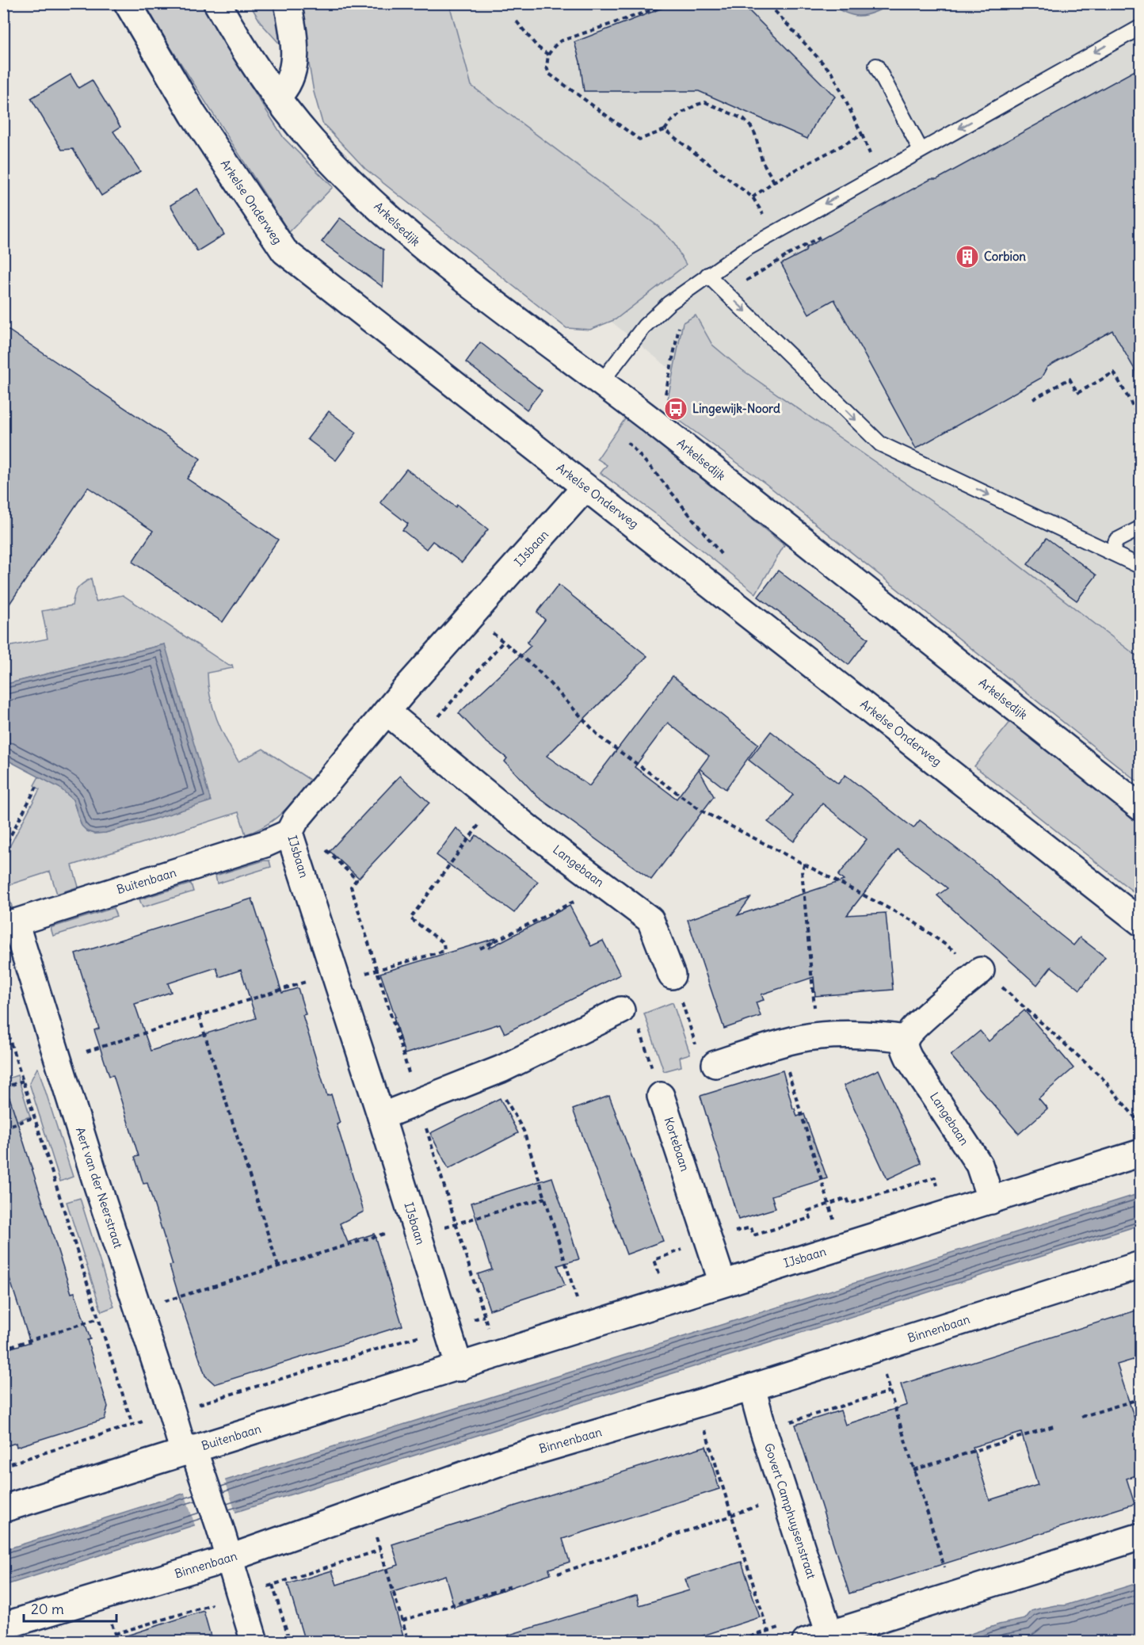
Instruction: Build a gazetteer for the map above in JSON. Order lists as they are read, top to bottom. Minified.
{"streets":{"street":["Arkelse Onderweg","Arkelsedijk","IJsbaan","Langebaan","Buitenbaan","Kortebaan","Aert van der Neerstraat","Binnenbaan","Govert Camphuysenstraat"]},"crossings":[["Arkelse Onderweg","IJsbaan"],["IJsbaan","Langebaan"],["IJsbaan","Buitenbaan"],["IJsbaan","Kortebaan"],["Buitenbaan","Aert van der Neerstraat"],["Aert van der Neerstraat","Binnenbaan"],["Binnenbaan","Govert Camphuysenstraat"]],"places":{"building":["Corbion"],"bus stop":["Lingewijk-Noord"]},"scale_bar":"20 m"}
